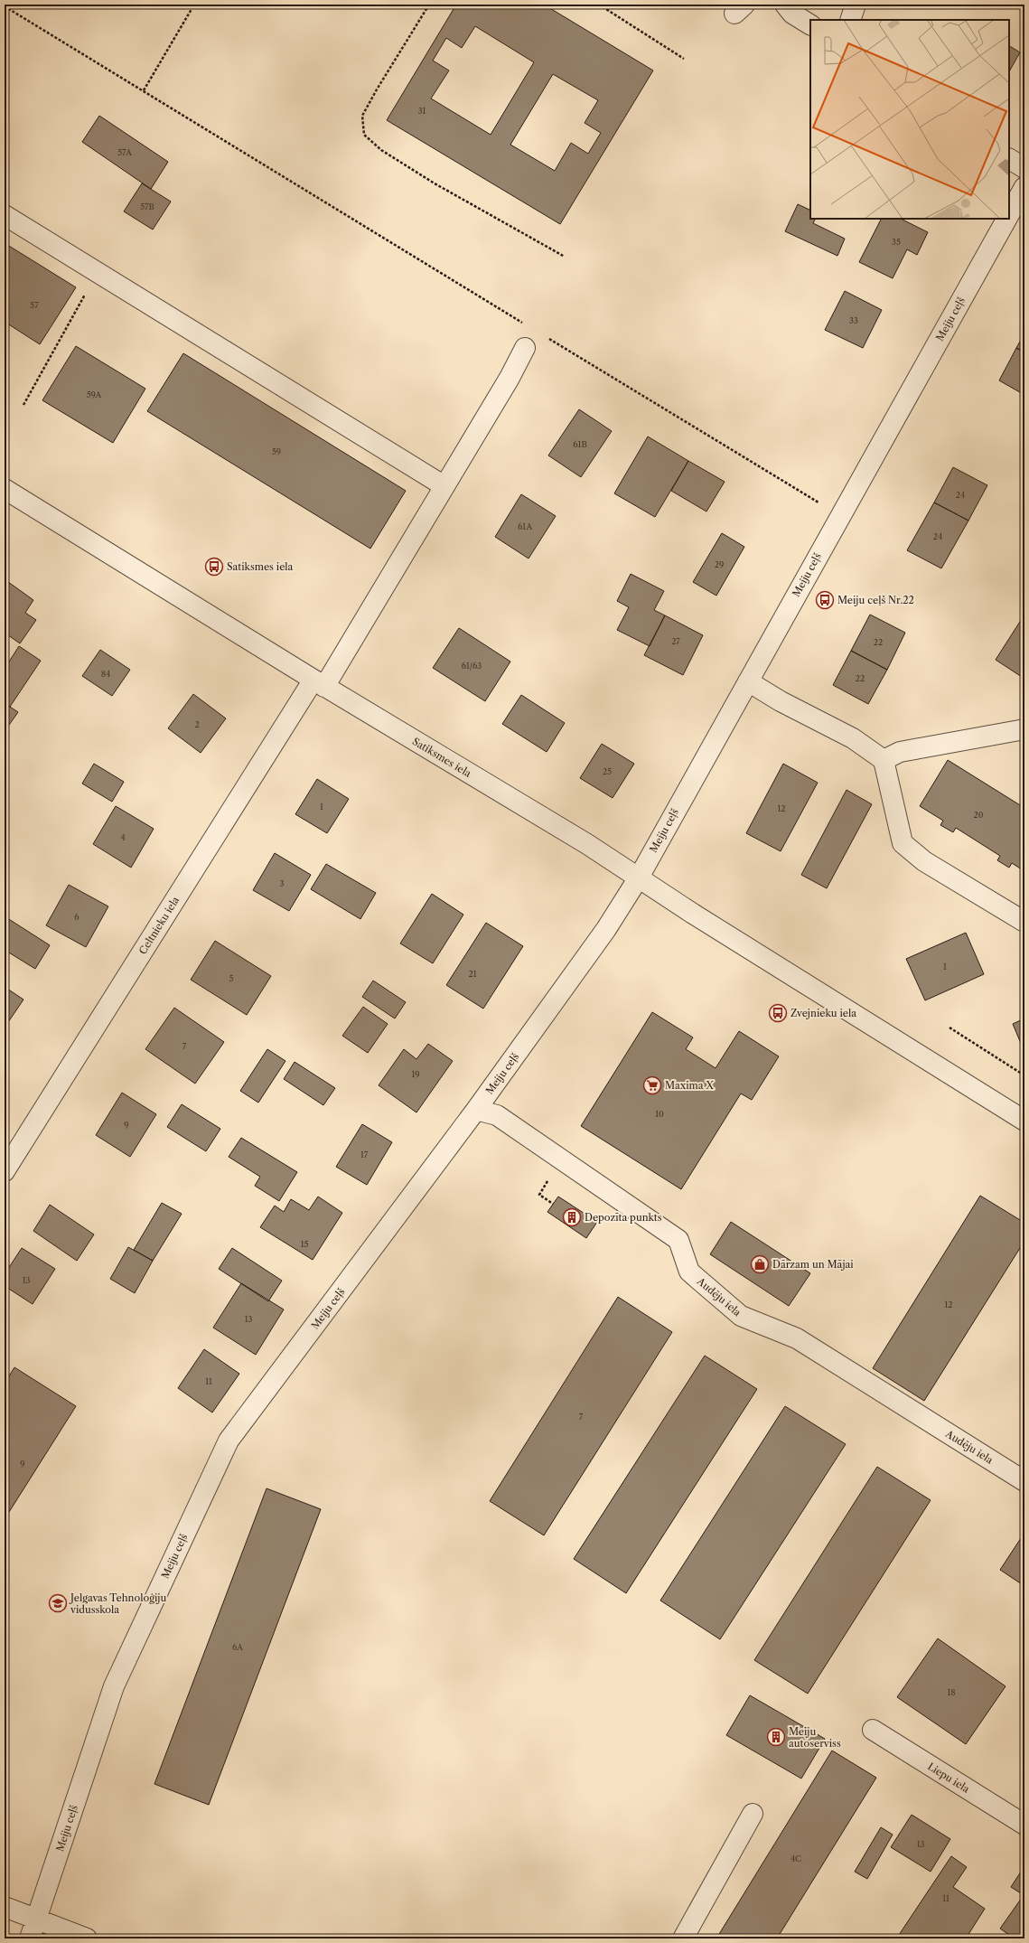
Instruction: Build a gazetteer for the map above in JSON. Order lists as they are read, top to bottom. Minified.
{"streets":{"street":["Meiju ceļš","Satiksmes iela","Celtnieku iela","Audēju iela","Liepu iela"]},"crossings":[["Meiju ceļš","Satiksmes iela"],["Meiju ceļš","Audēju iela"],["Satiksmes iela","Celtnieku iela"]],"places":{"bus stop":["Satiksmes iela","Meiju ceļš Nr.22","Zvejnieku iela"],"supermarket":["Maxima X"],"building":["Depozīta punkts","Meiju autoserviss"],"shop":["Dārzam un Mājai"],"school or university":["Jelgavas Tehnoloģiju vidusskola"]},"house_numbers":["31","57A","57B","35","57","33","59A","61B","59","24","61A","24","29","27","22","61/63","84","22","2","25","1","12","20","4","3","6","1","21","5","7","19","10","9","17","15","13","12","13","11","7","9","6A","18","13","4C","11"]}
